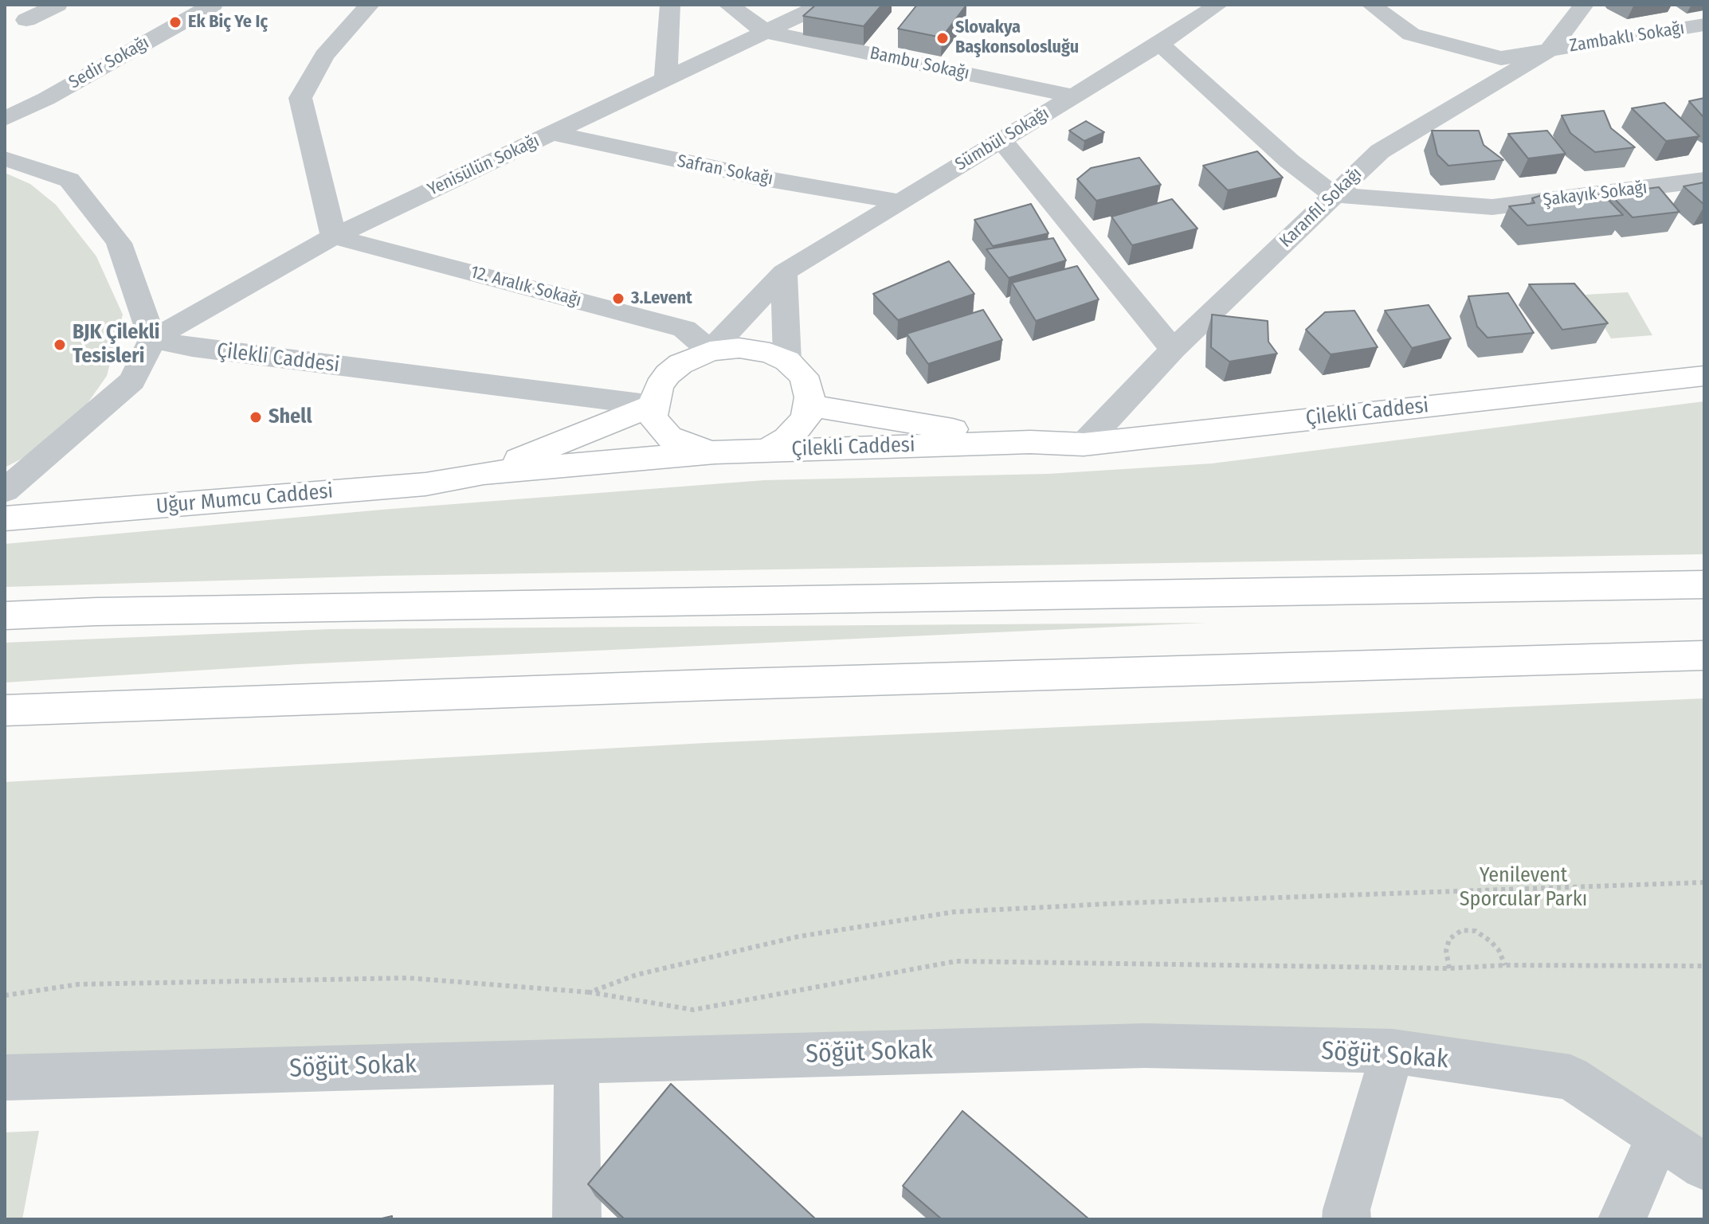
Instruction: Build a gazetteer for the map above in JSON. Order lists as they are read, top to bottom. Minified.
{"streets":{"main road":["Çilekli Caddesi","Uğur Mumcu Caddesi"],"street":["Zambaklı Sokağı","Sedir Sokağı","Bambu Sokağı","Sümbül Sokağı","Yenisülün Sokağı","Safran Sokağı","Şakayık Sokağı","Karanfil Sokağı","12. Aralık Sokağı","Söğüt Sokak"]},"crossings":[["Zambaklı Sokağı","Karanfil Sokağı"],["Bambu Sokağı","Sümbül Sokağı"],["Bambu Sokağı","Yenisülün Sokağı"],["Sümbül Sokağı","Safran Sokağı"],["Sümbül Sokağı","12. Aralık Sokağı"],["Sümbül Sokağı","Çilekli Caddesi"],["Sümbül Sokağı","Uğur Mumcu Caddesi"],["Yenisülün Sokağı","Safran Sokağı"],["Yenisülün Sokağı","12. Aralık Sokağı"],["Yenisülün Sokağı","Çilekli Caddesi"],["Şakayık Sokağı","Karanfil Sokağı"],["Karanfil Sokağı","Çilekli Caddesi"],["12. Aralık Sokağı","Çilekli Caddesi"],["12. Aralık Sokağı","Uğur Mumcu Caddesi"],["Çilekli Caddesi","Uğur Mumcu Caddesi"]],"parks":["Yenilevent Sporcular Parkı"],"places":["Ek Biç Ye Iç","Slovakya Başkonsolosluğu","3.Levent","BJK Çilekli Tesisleri","Shell"]}
